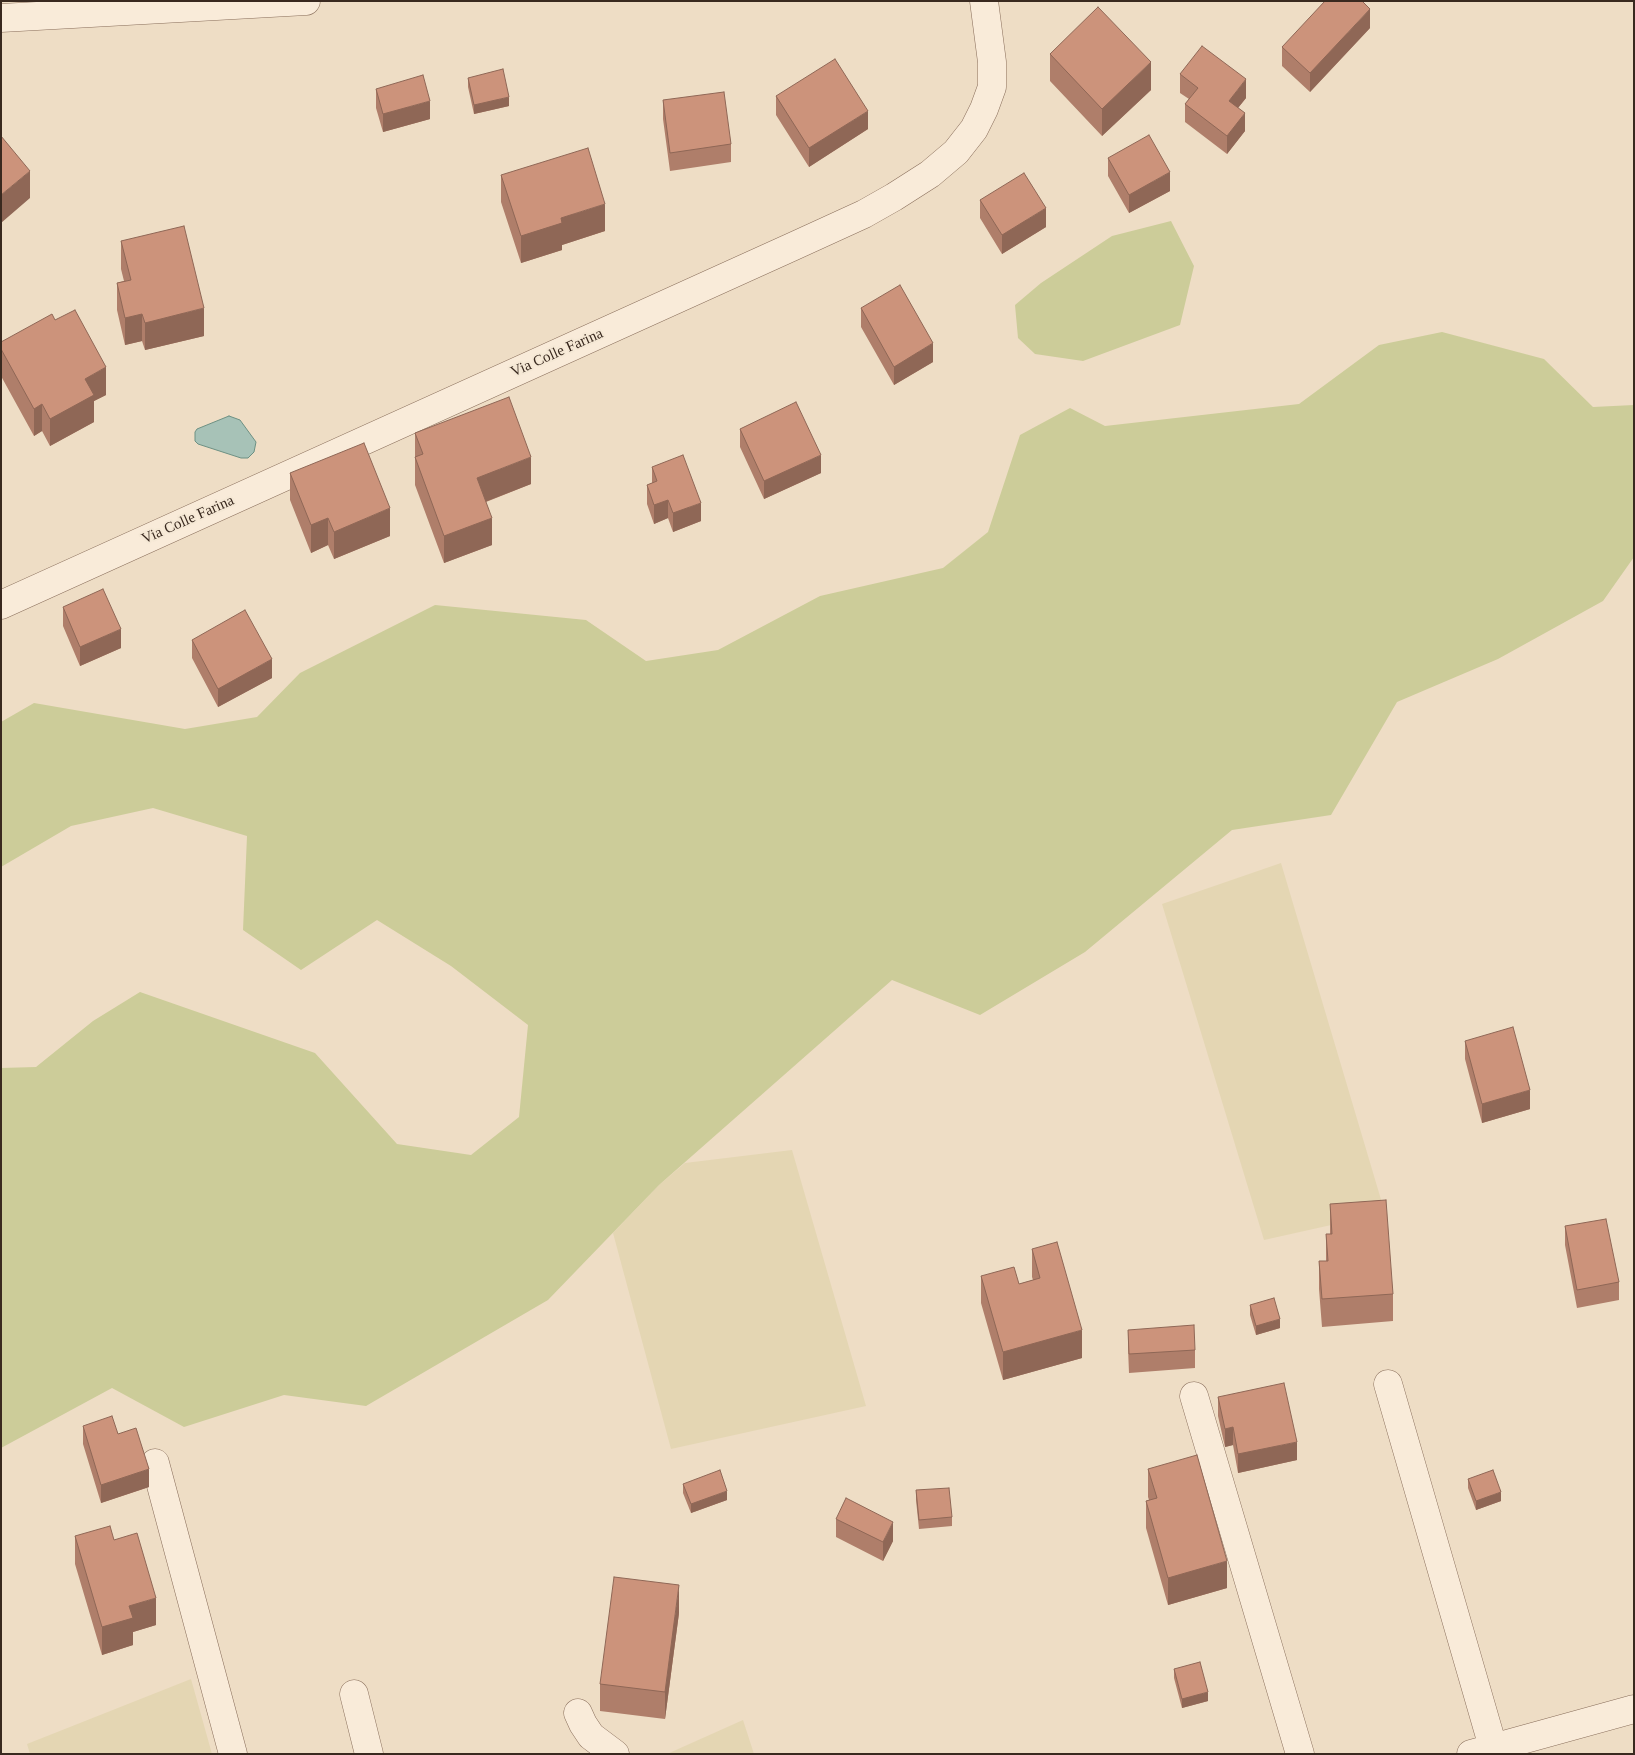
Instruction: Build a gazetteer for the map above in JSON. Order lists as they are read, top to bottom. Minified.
{"streets":{"street":["Via Colle Farina"]}}
